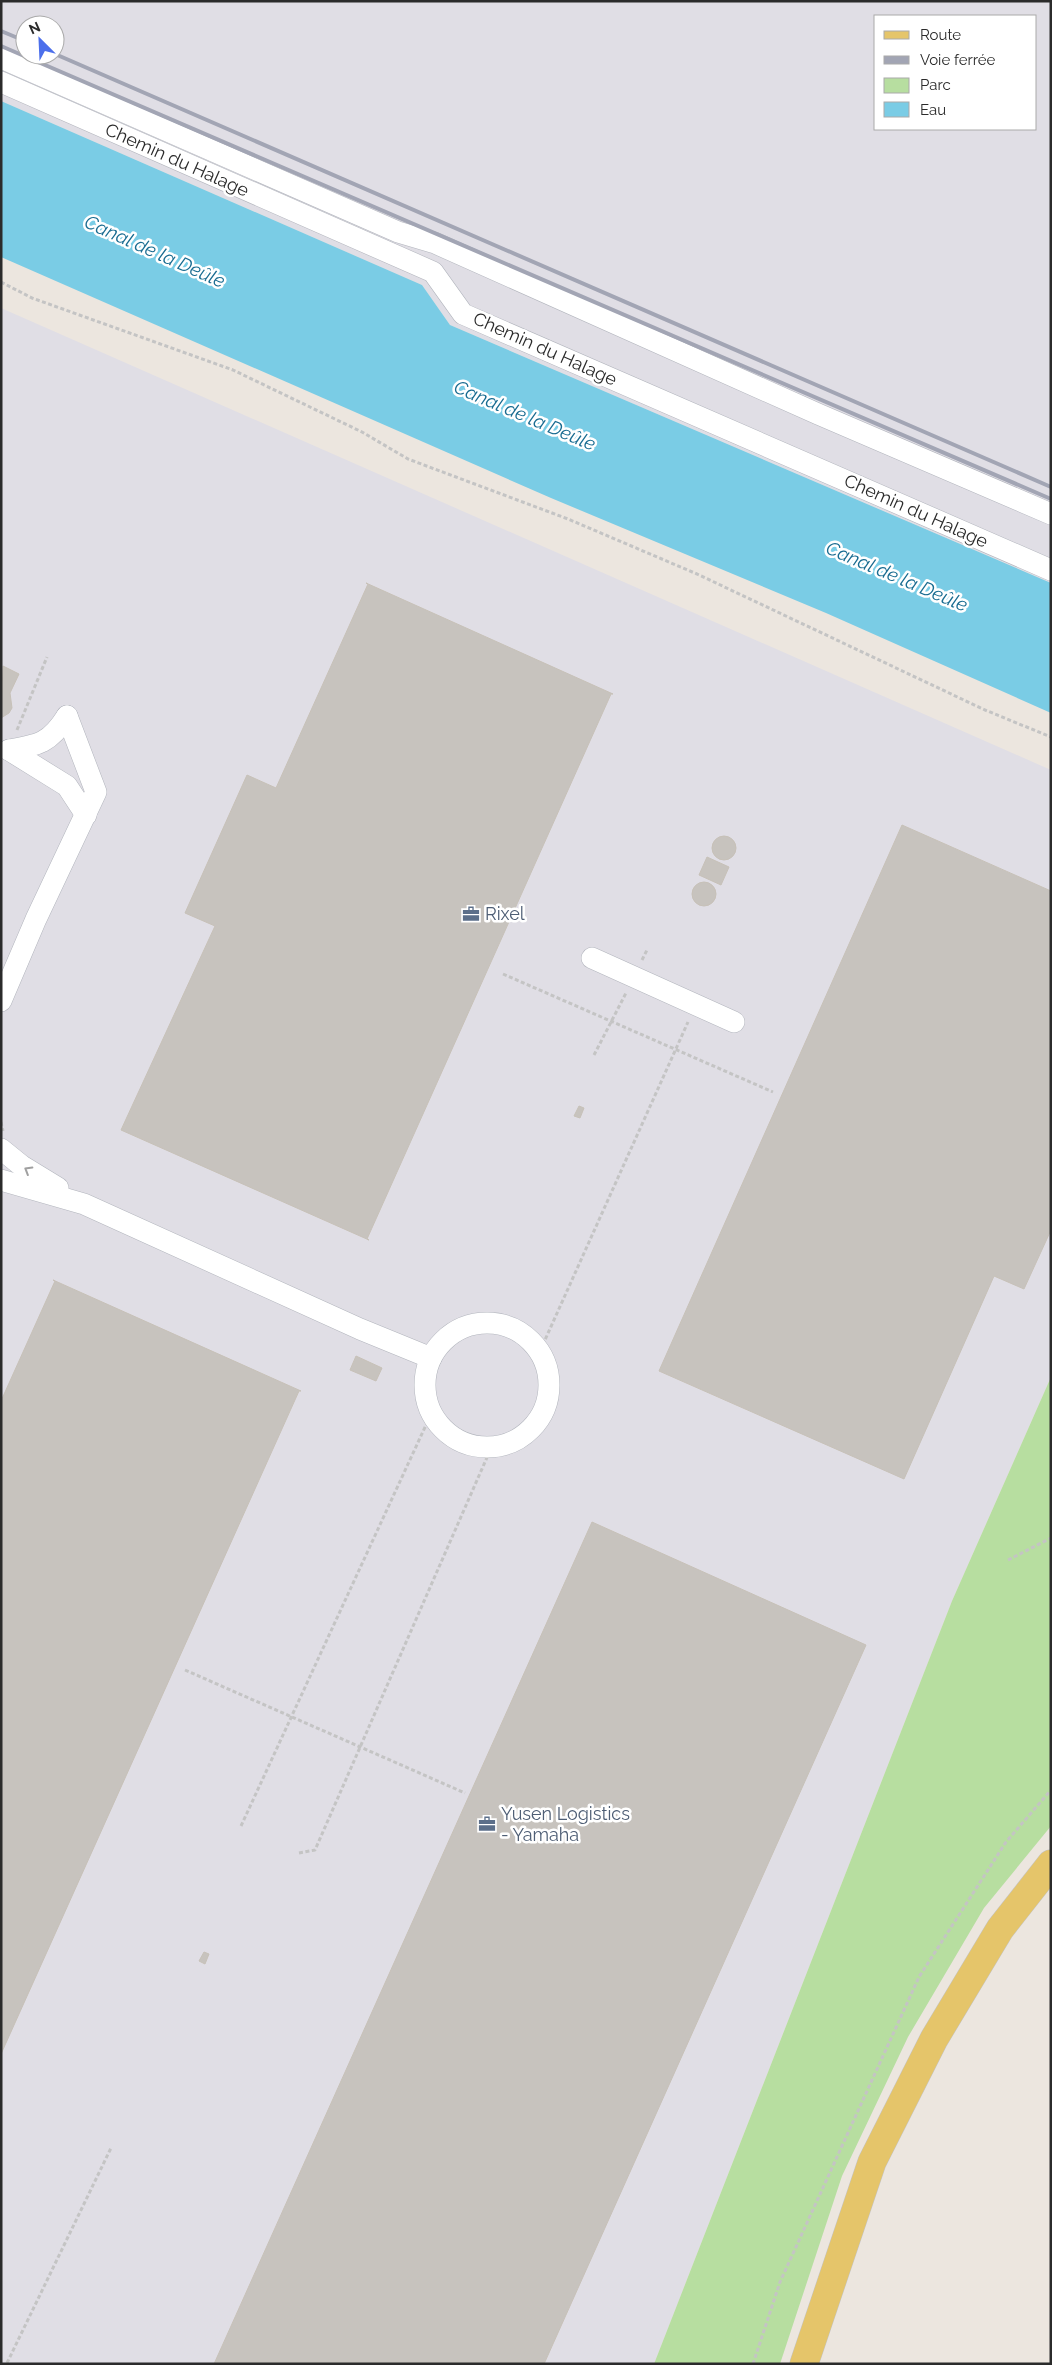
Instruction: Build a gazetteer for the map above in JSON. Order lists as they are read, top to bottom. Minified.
{"streets":{"street":["Chemin du Halage"]},"water":["Canal de la Deûle"],"places":{"office":["Rixel","Yusen Logistics - Yamaha"]},"legend":["Route","Voie ferrée","Parc","Eau"],"north":"top left"}
